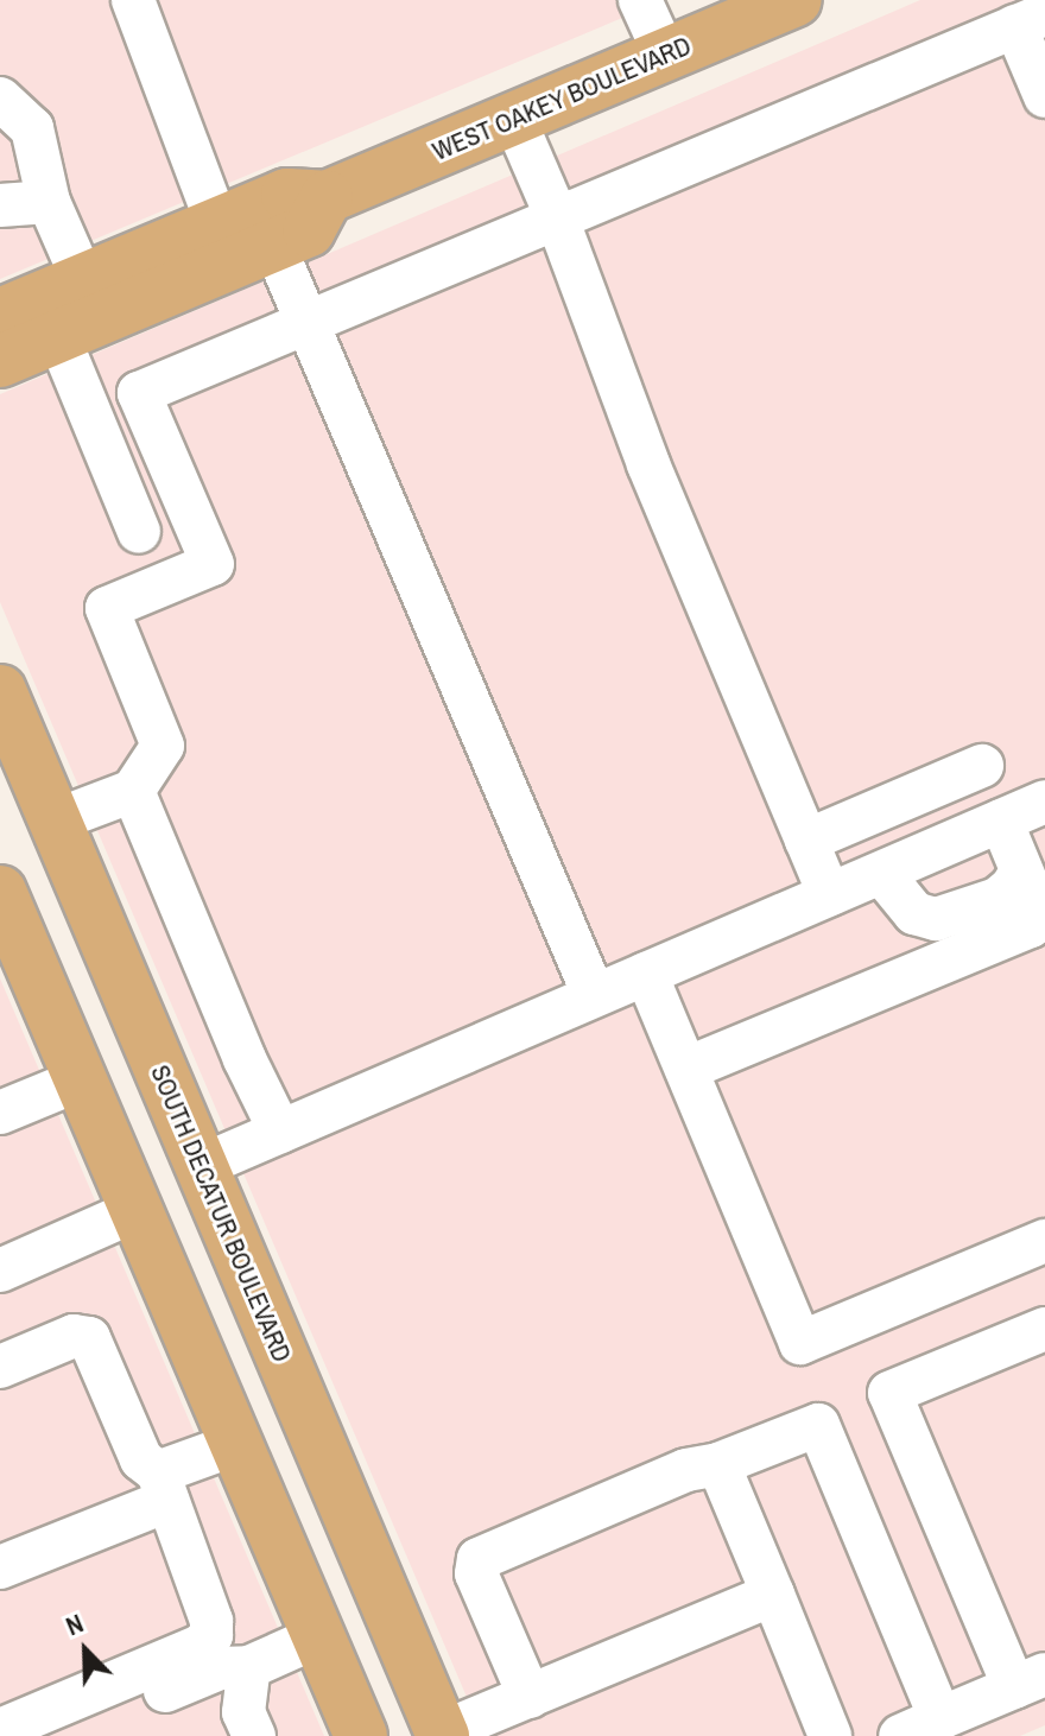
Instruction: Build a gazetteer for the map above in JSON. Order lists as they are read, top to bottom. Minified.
{"streets":{"main road":["WEST OAKEY BOULEVARD","SOUTH DECATUR BOULEVARD"]},"north":"top left"}
